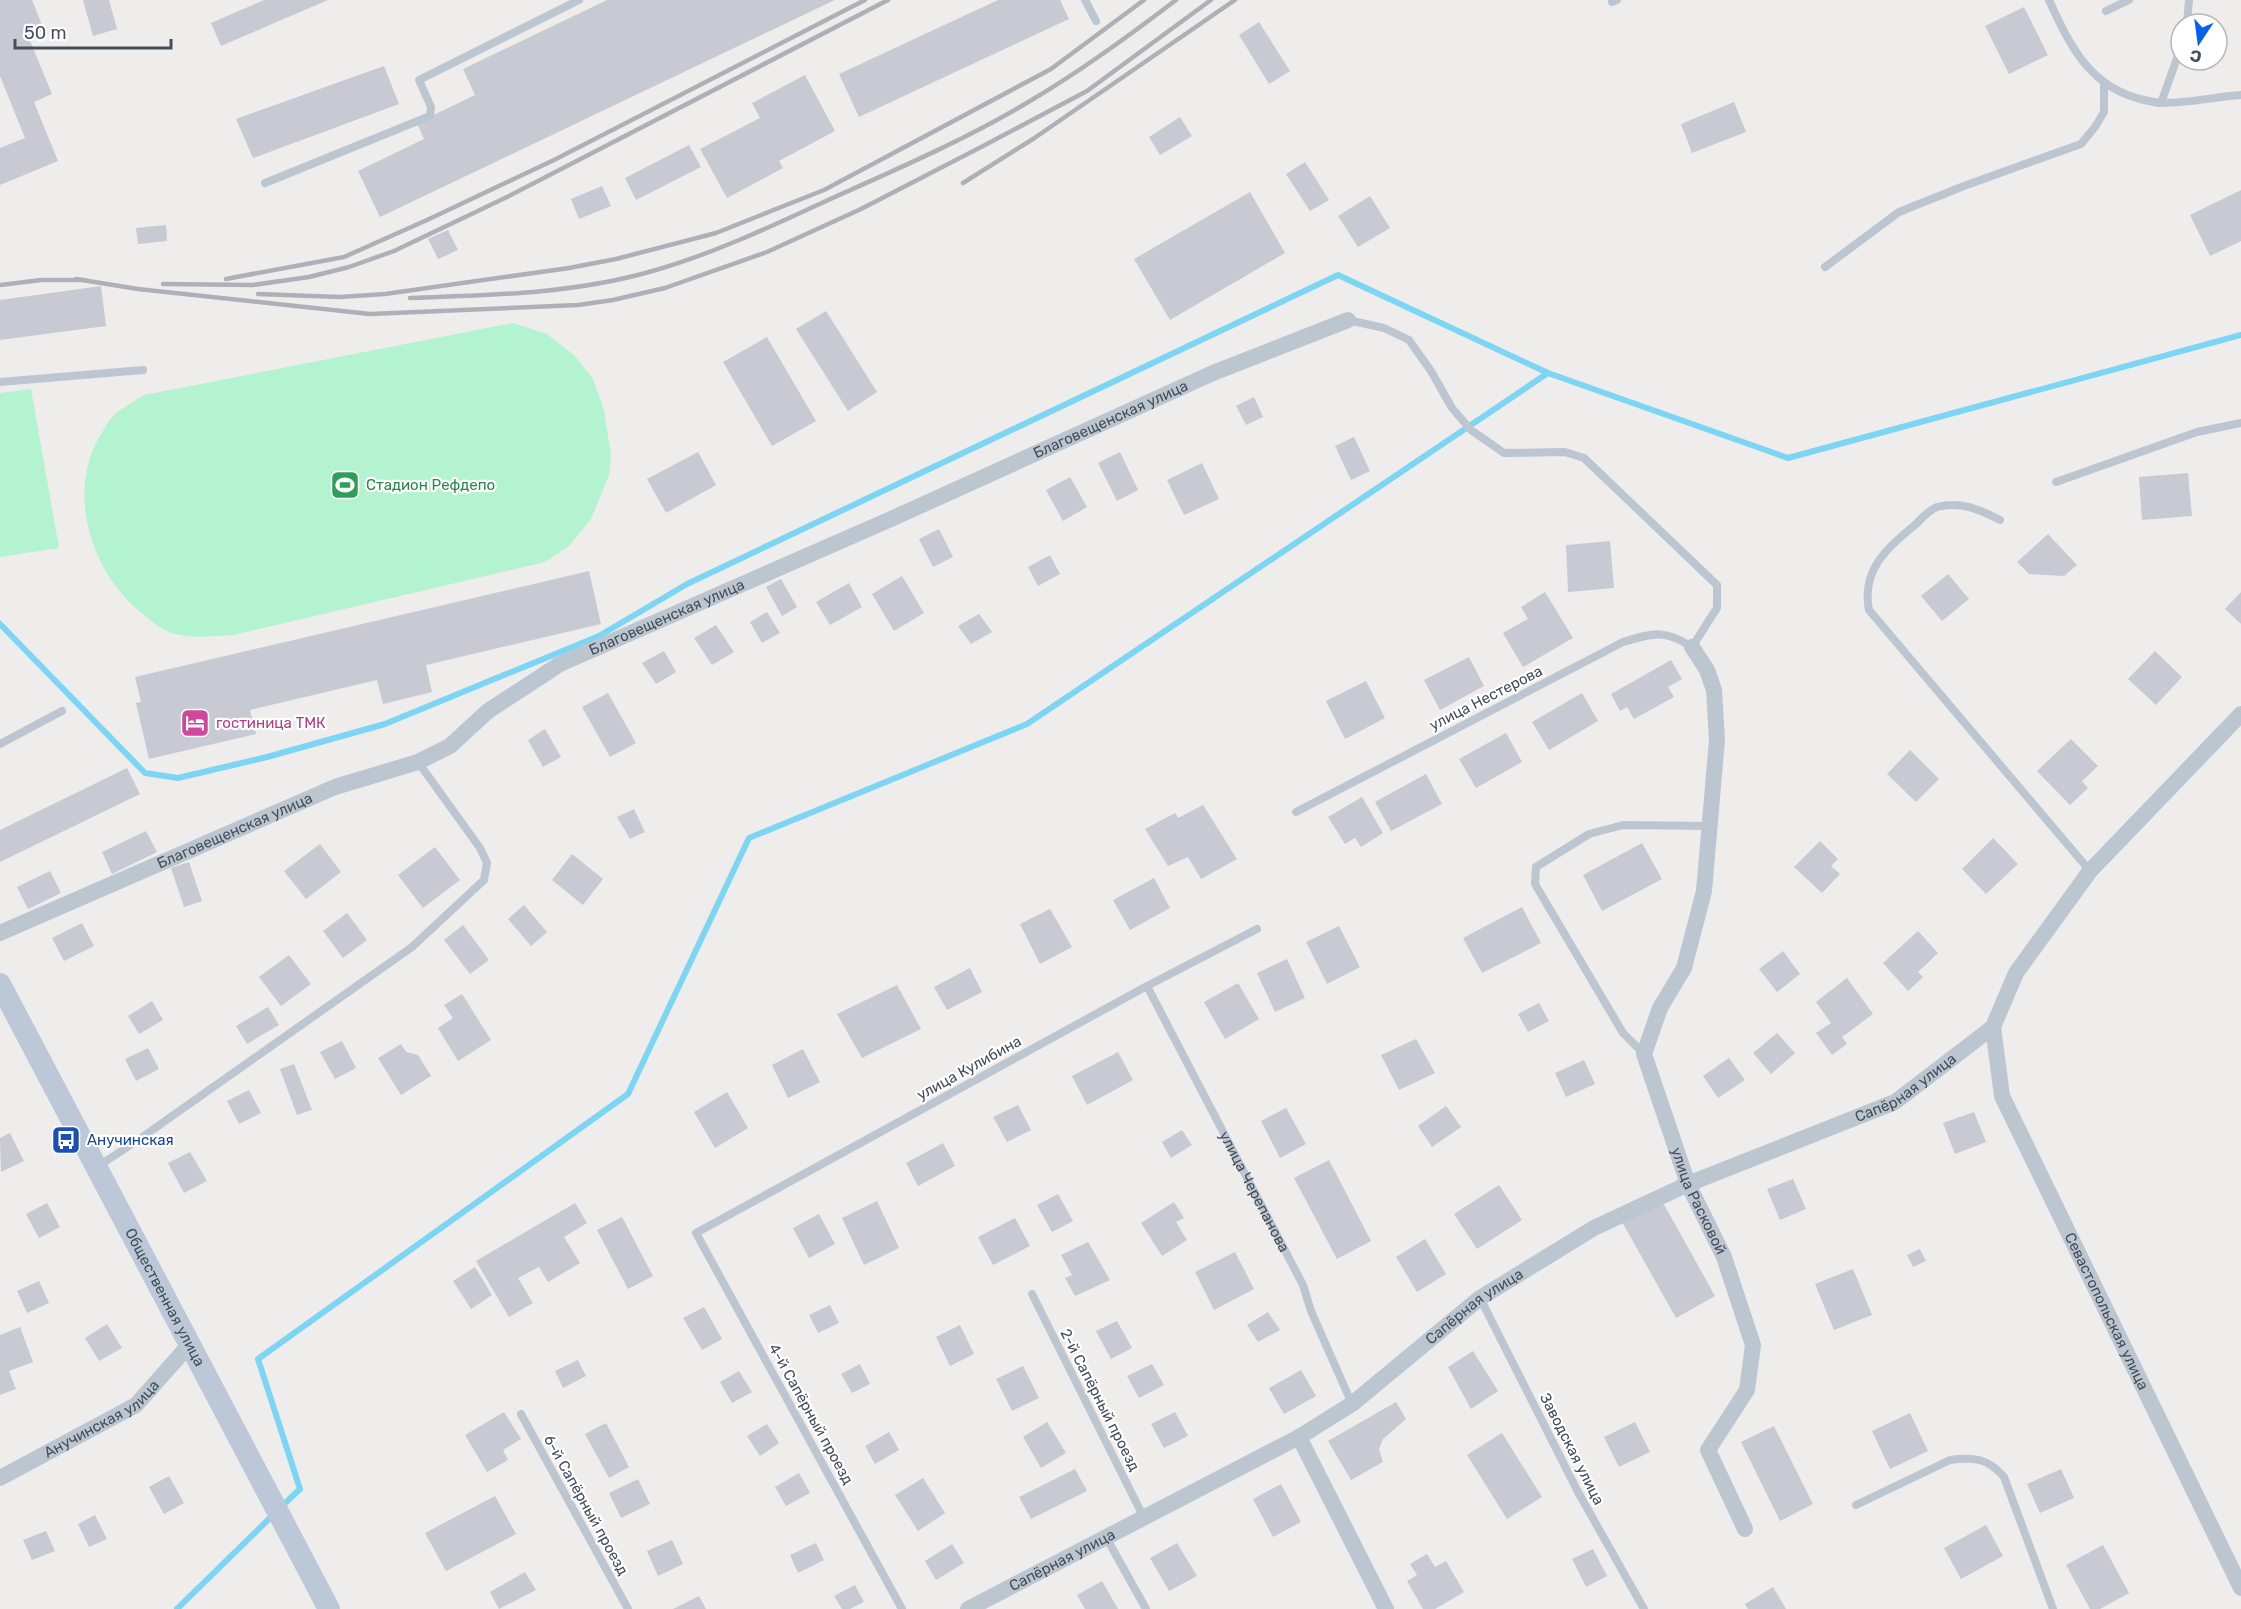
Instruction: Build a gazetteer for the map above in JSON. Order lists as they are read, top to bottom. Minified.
{"streets":{"main road":["Общественная улица"],"street":["Благовещенская улица","Сапёрная улица","улица Расковой","Севастопольская улица","Анучинская улица"],"lane":["улица Нестерова","улица Кулибина","улица Черепанова","2-й Сапёрный проезд","4-й Сапёрный проезд","Заводская улица","6-й Сапёрный проезд"]},"crossings":[["улица Кулибина","улица Черепанова"],["улица Кулибина","4-й Сапёрный проезд"],["Сапёрная улица","улица Черепанова"],["Сапёрная улица","улица Расковой"],["Сапёрная улица","Севастопольская улица"],["Сапёрная улица","2-й Сапёрный проезд"],["Сапёрная улица","Заводская улица"],["Общественная улица","Анучинская улица"]],"places":{"sports":["Стадион Рефдепо"],"hotel":["гостиница ТМК"],"bus stop":["Анучинская"]},"scale_bar":"50 m","north":"bottom"}
